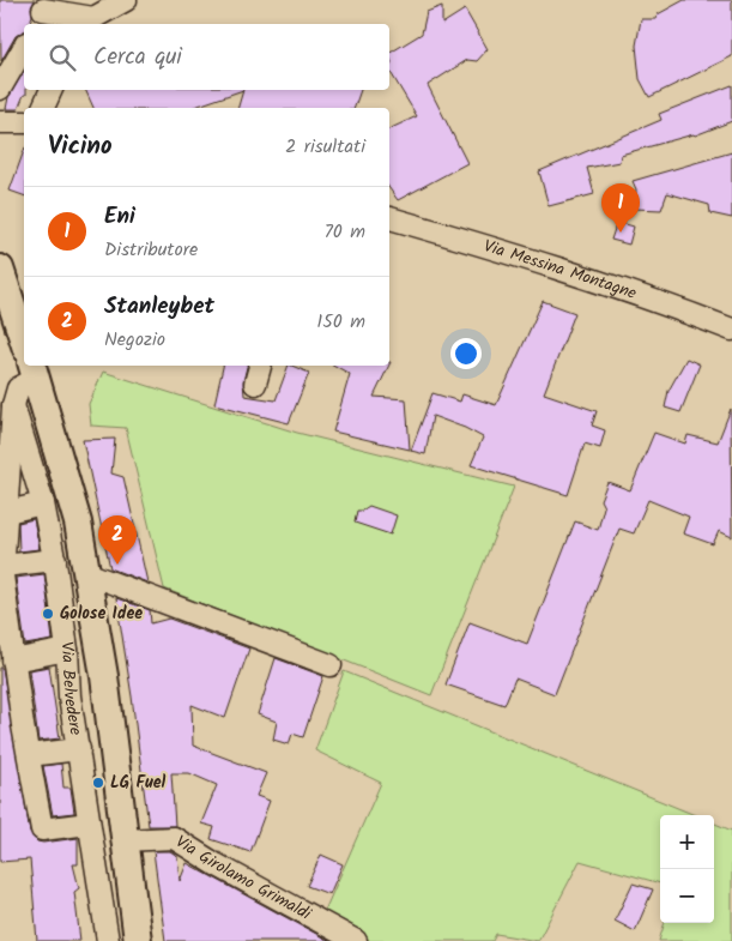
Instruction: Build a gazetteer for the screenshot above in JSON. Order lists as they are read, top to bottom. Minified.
{"streets":{"street":["Via Messina Montagne","Via Belvedere","Via Girolamo Grimaldi"]},"places":["Golose Idee","LG Fuel"],"page":{"search":"Cerca qui","heading":["Vicino","2 risultati"],"pins":["1","2"],"list":[{"mark":"1","name":"Eni","note":"Distributore","value":"70 m"},{"mark":"2","name":"Stanleybet","note":"Negozio","value":"150 m"}],"map_buttons":["+","−"]}}
